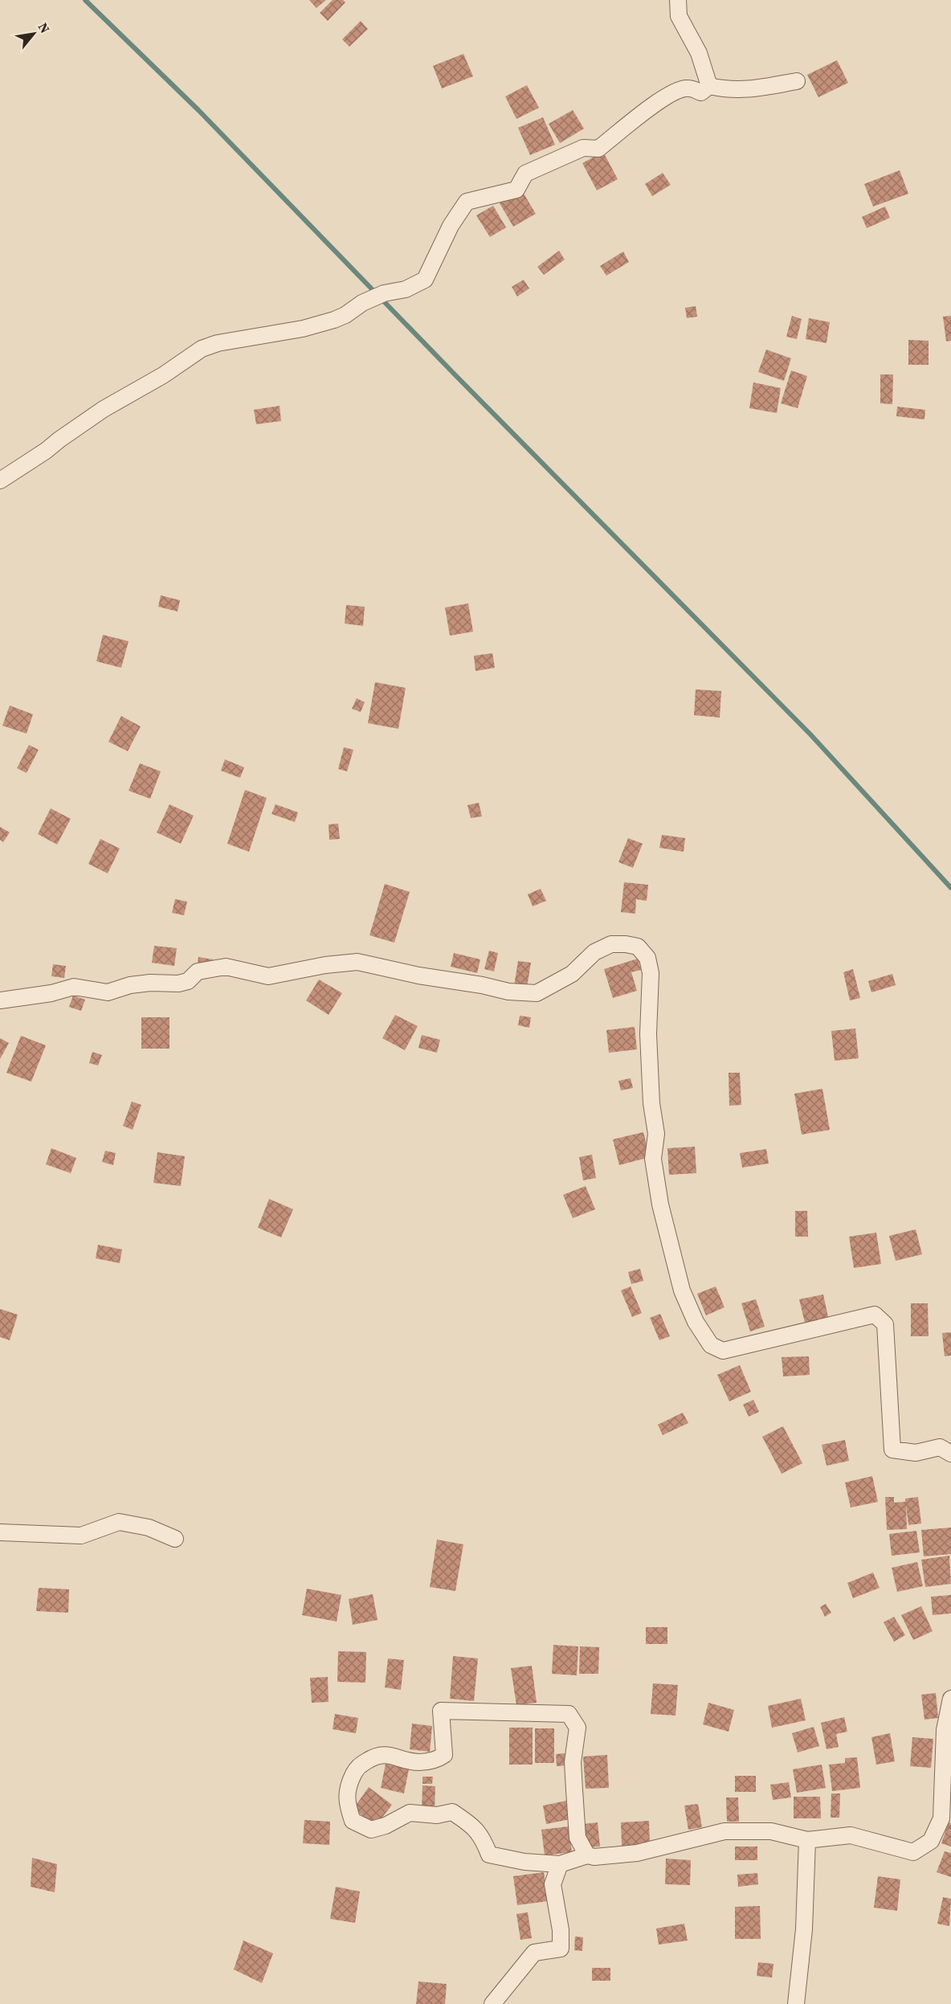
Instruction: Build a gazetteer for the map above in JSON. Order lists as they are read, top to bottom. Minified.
{"north":"top right"}
